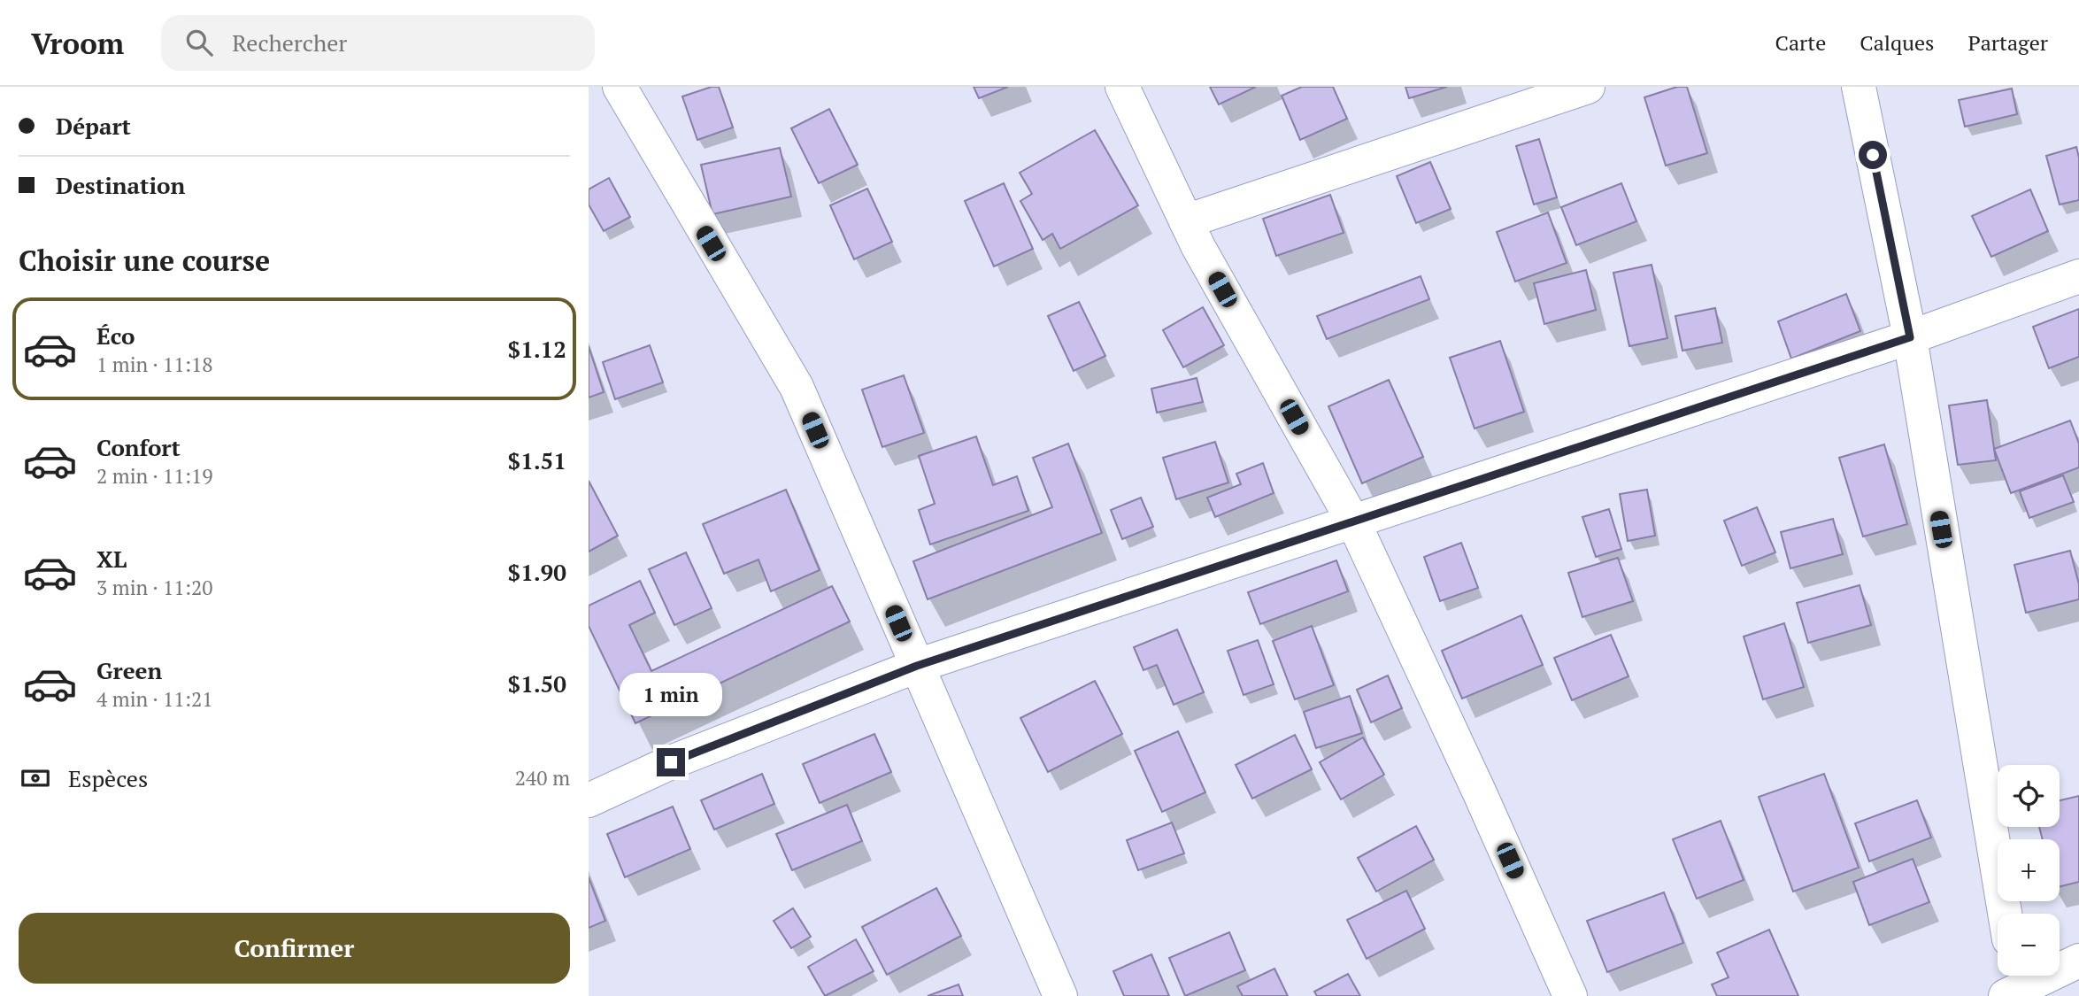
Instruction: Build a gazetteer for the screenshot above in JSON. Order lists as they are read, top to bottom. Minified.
{"page":{"header":"Vroom","search":"Rechercher","nav":["Carte","Calques","Partager"],"banner":["Départ","Destination"],"heading":"Choisir une course","list":[{"name":"Éco","note":"1 min · 11:18","value":"$1.12"},{"name":"Confort","note":"2 min · 11:19","value":"$1.51"},{"name":"XL","note":"3 min · 11:20","value":"$1.90"},{"name":"Green","note":"4 min · 11:21","value":"$1.50"}],"bubble":"1 min","pay":["Espèces","240 m"],"map_buttons":["+","−"],"buttons":"Confirmer"}}
